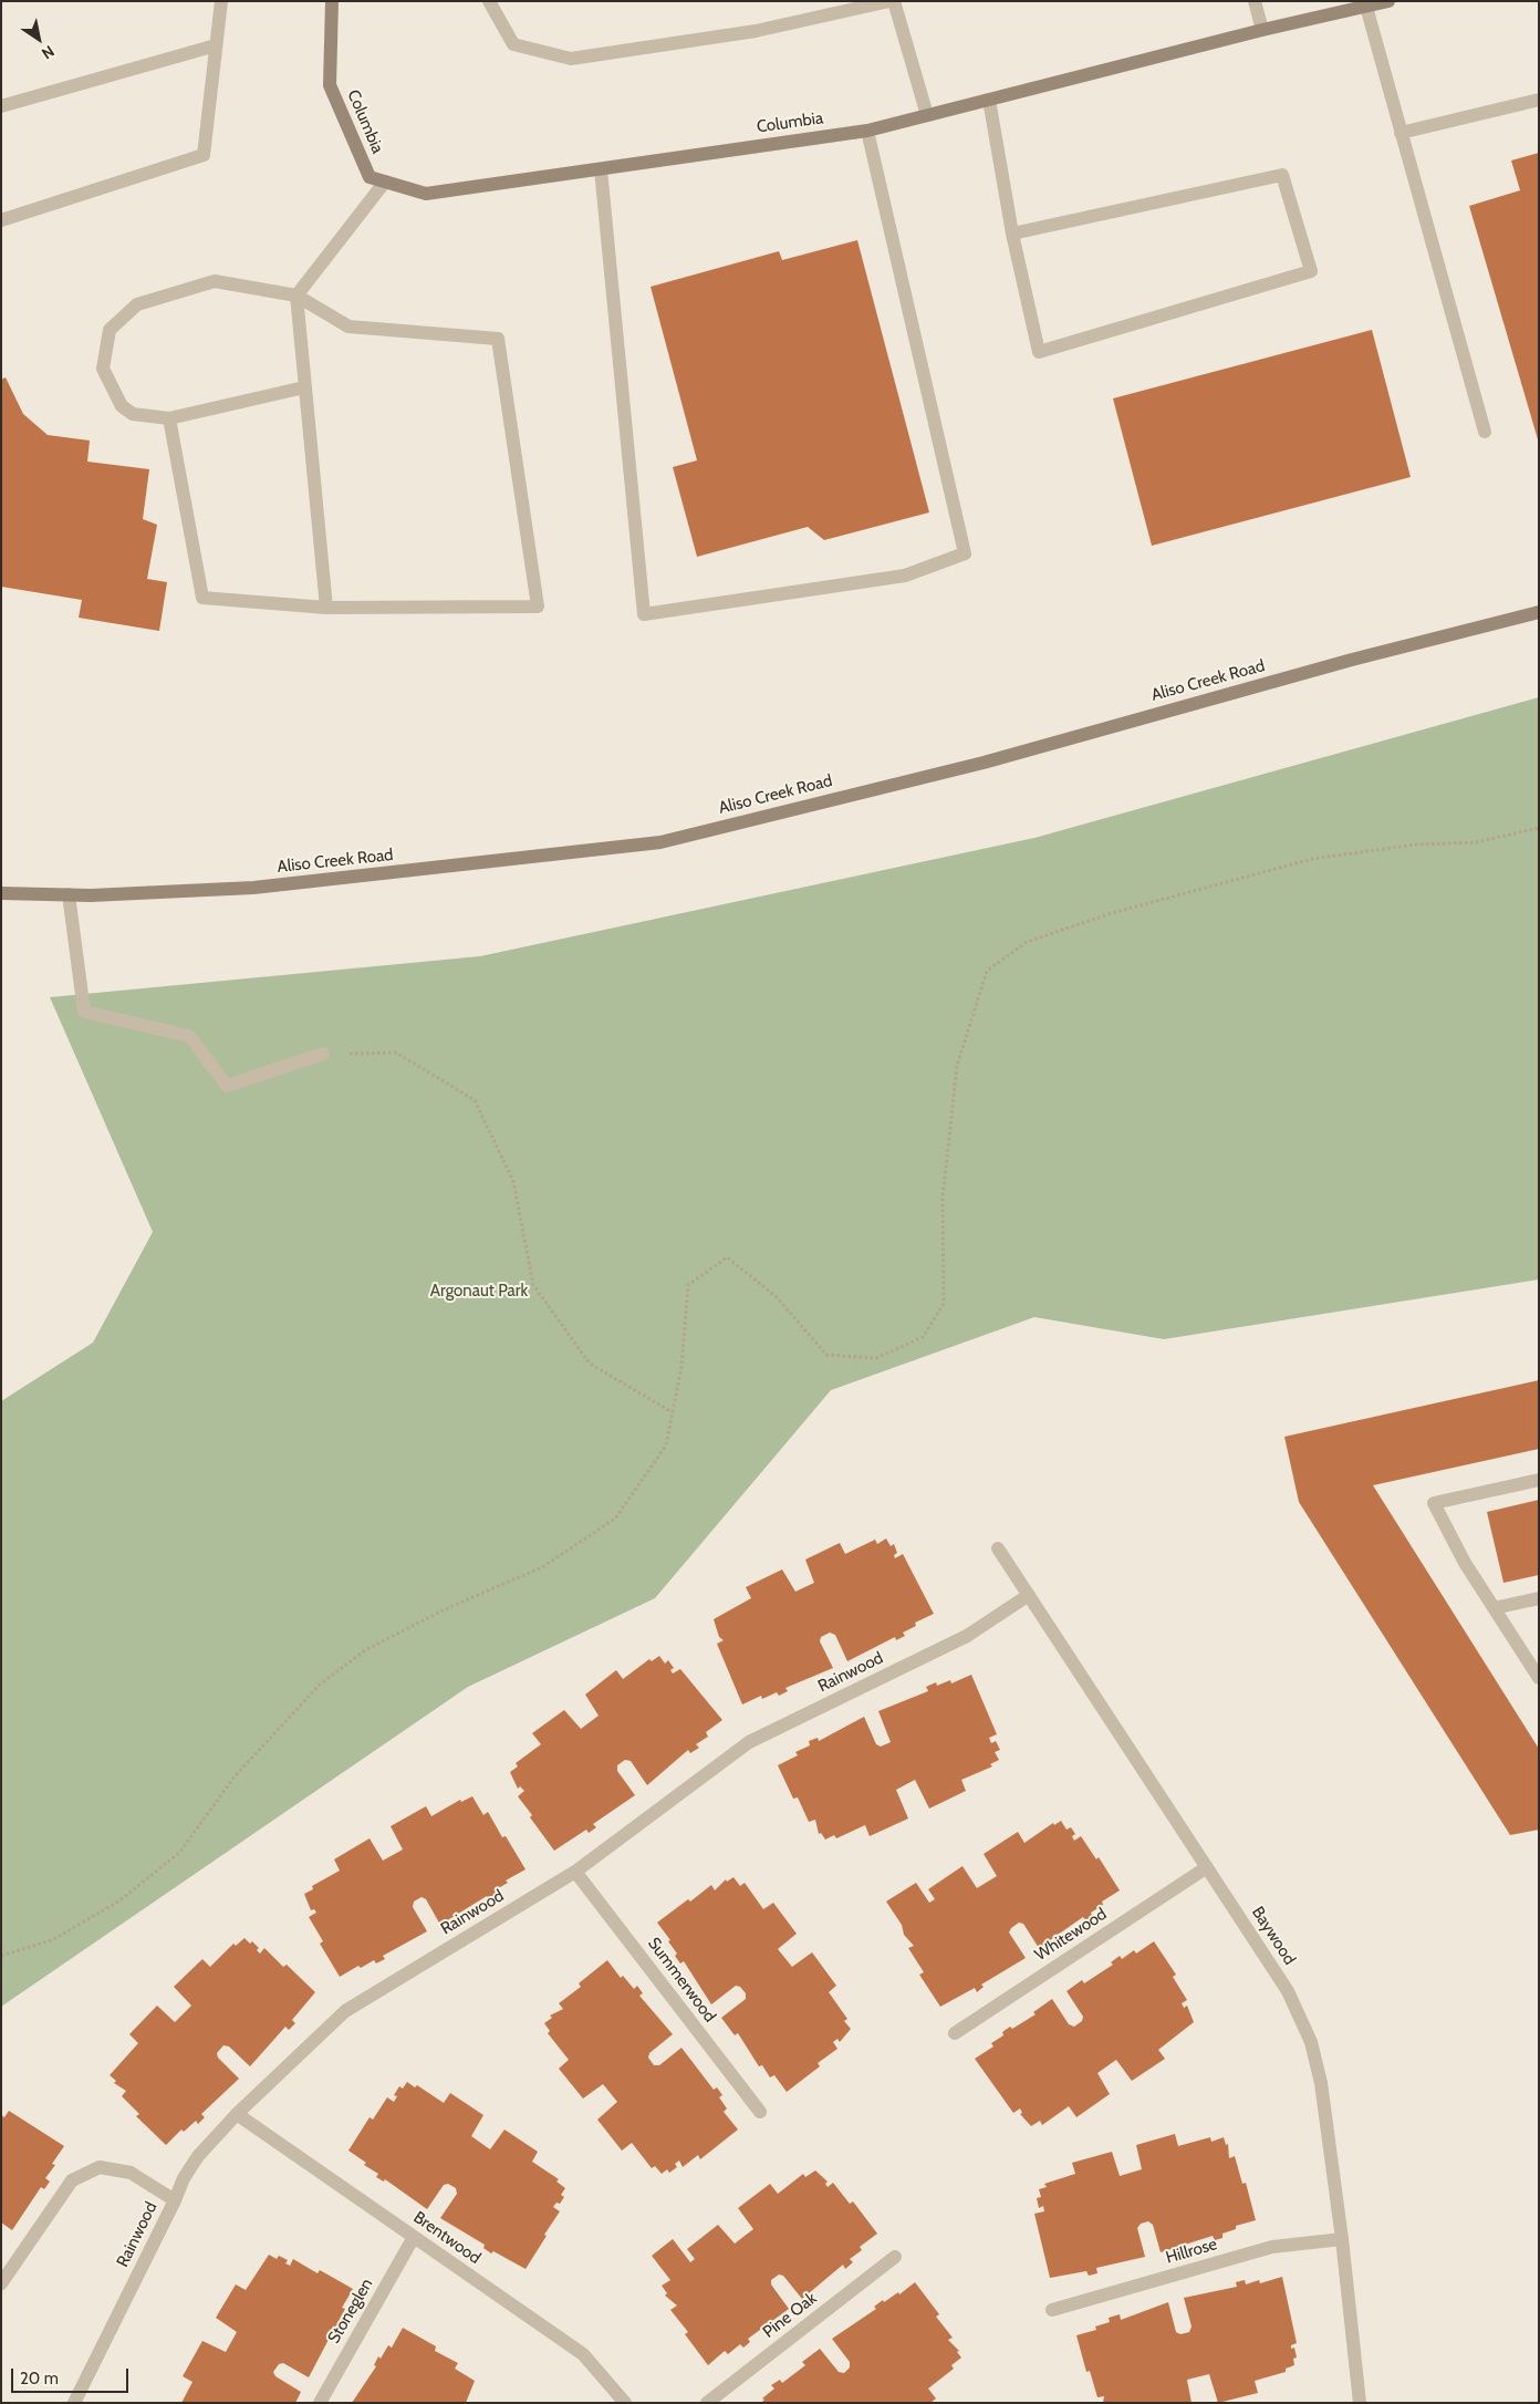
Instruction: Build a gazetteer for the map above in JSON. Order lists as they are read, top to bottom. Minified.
{"streets":{"main road":["Columbia","Aliso Creek Road"],"street":["Rainwood","Whitewood","Baywood","Summerwood","Brentwood","Hillrose","Stoneglen","Pine Oak"]},"crossings":[["Rainwood","Baywood"],["Rainwood","Summerwood"],["Rainwood","Brentwood"],["Whitewood","Baywood"],["Baywood","Hillrose"],["Brentwood","Stoneglen"]],"parks":["Argonaut Park"],"scale_bar":"20 m","north":"bottom right"}
